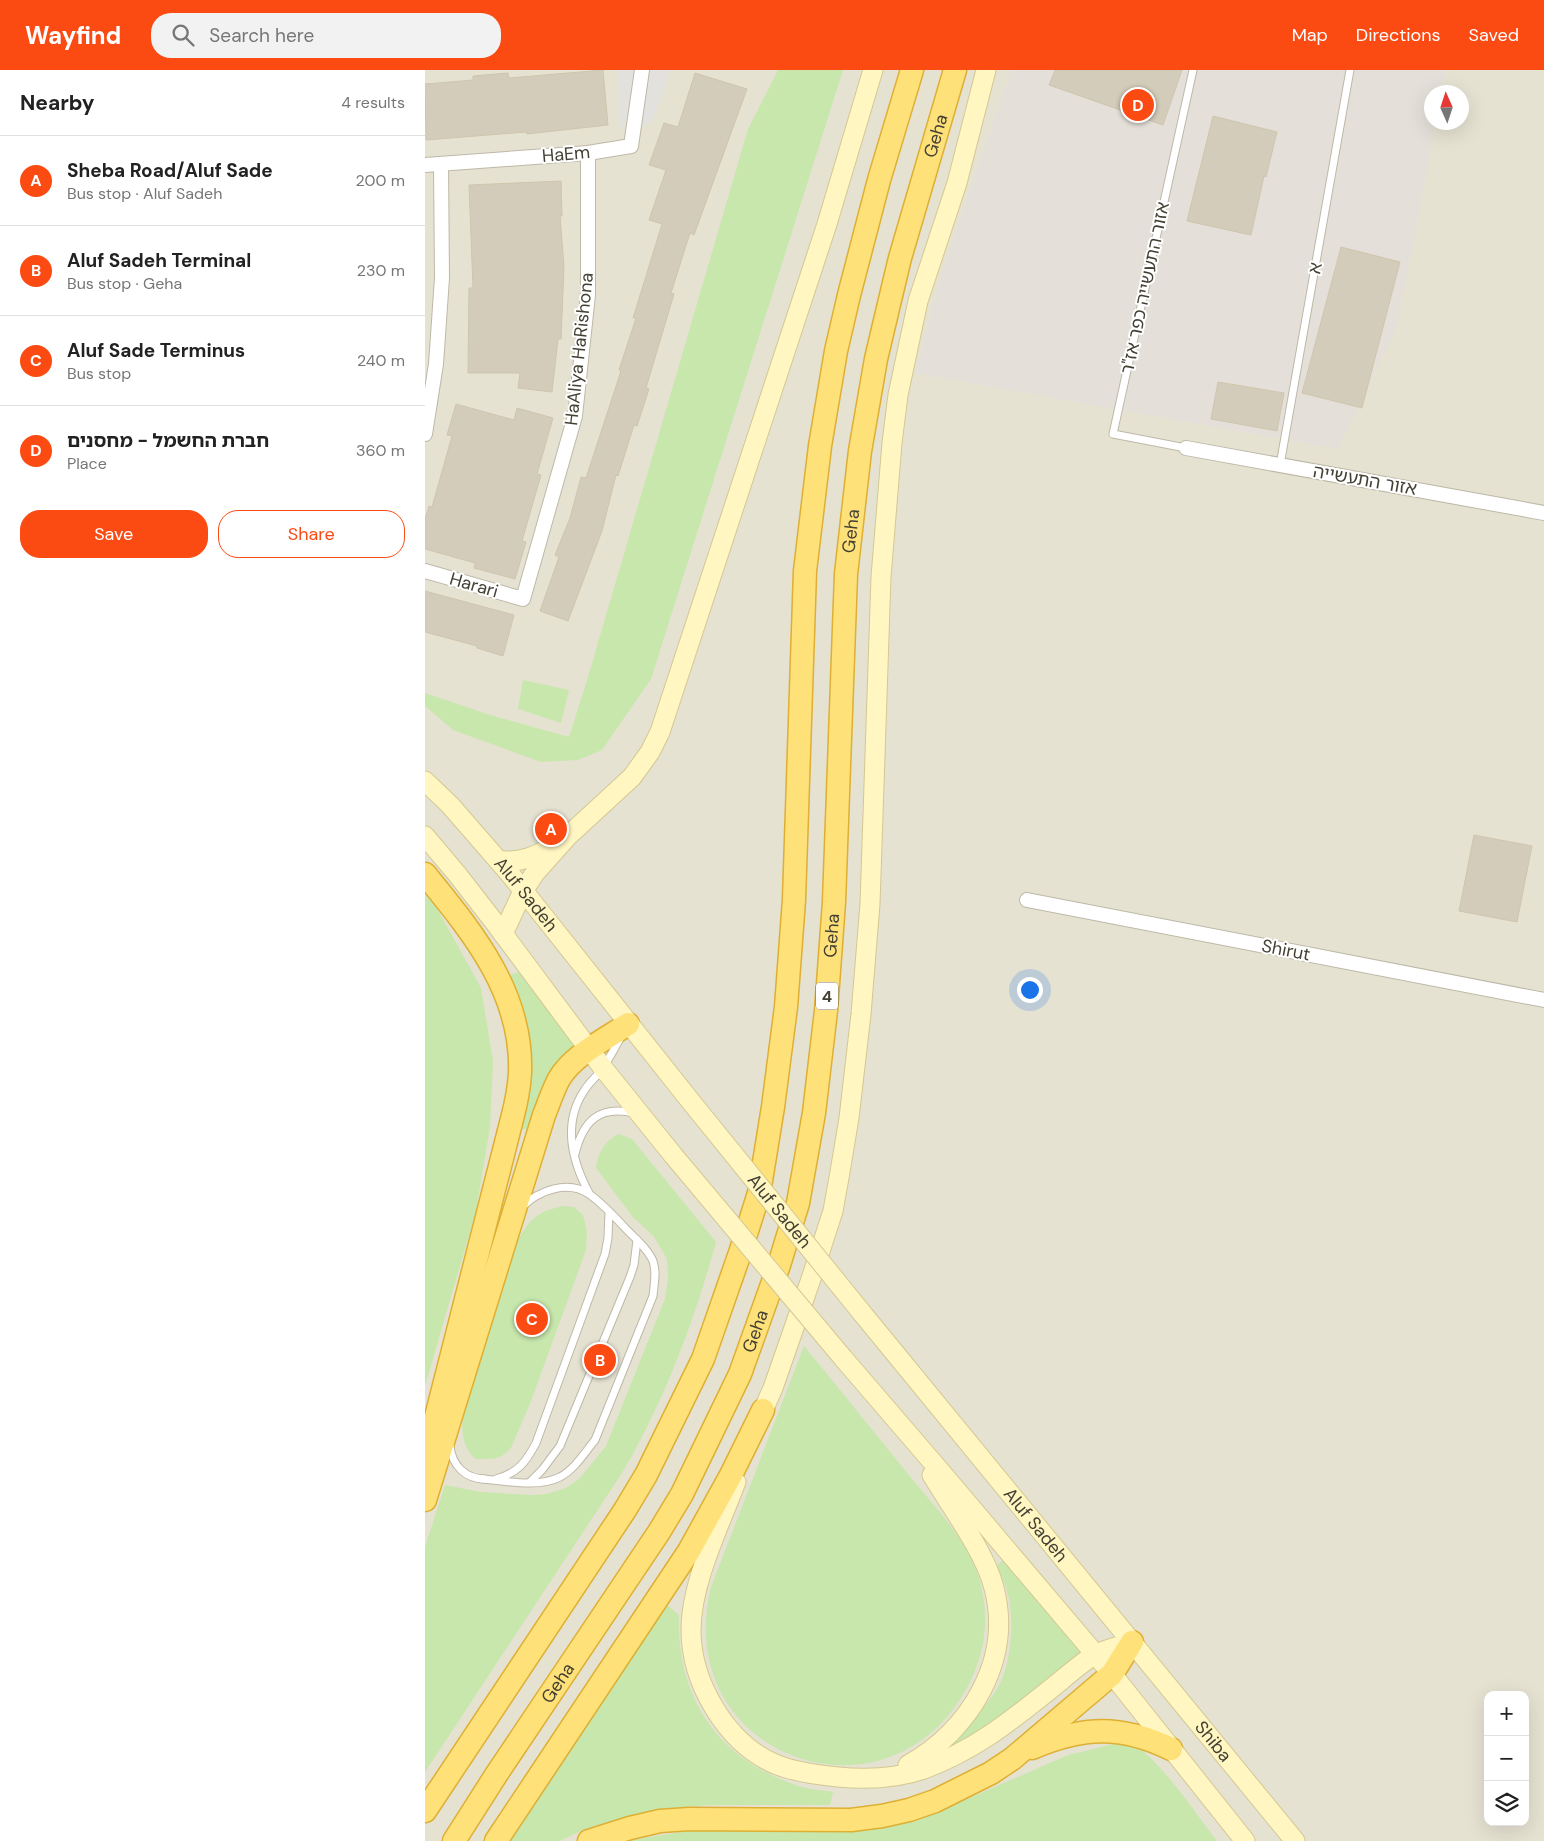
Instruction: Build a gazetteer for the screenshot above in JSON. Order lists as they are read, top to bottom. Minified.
{"streets":{"highway":["Geha","4"],"main road":["Aluf Sadeh","Shiba"],"street":["HaEm","HaAliya HaRishona","אזור התעשייה","Harari","Shirut"],"lane":["א","אזור התעשייה כפר אז\"ר"]},"crossings":[["HaEm","HaAliya HaRishona"],["א","אזור התעשייה"],["אזור התעשייה כפר אז\"ר","אזור התעשייה"],["HaAliya HaRishona","Harari"],["Aluf Sadeh","Shiba"]],"north":"top","page":{"header":"Wayfind","search":"Search here","nav":["Map","Directions","Saved"],"heading":["Nearby","4 results"],"pins":["D","A","C","B"],"list":[{"mark":"A","name":"Sheba Road/Aluf Sade","note":"Bus stop · Aluf Sadeh","value":"200 m"},{"mark":"B","name":"Aluf Sadeh Terminal","note":"Bus stop · Geha","value":"230 m"},{"mark":"C","name":"Aluf Sade Terminus","note":"Bus stop","value":"240 m"},{"mark":"D","name":"חברת החשמל - מחסנים","note":"Place","value":"360 m"}],"buttons":["Save","Share"],"map_buttons":["+","−"]}}
